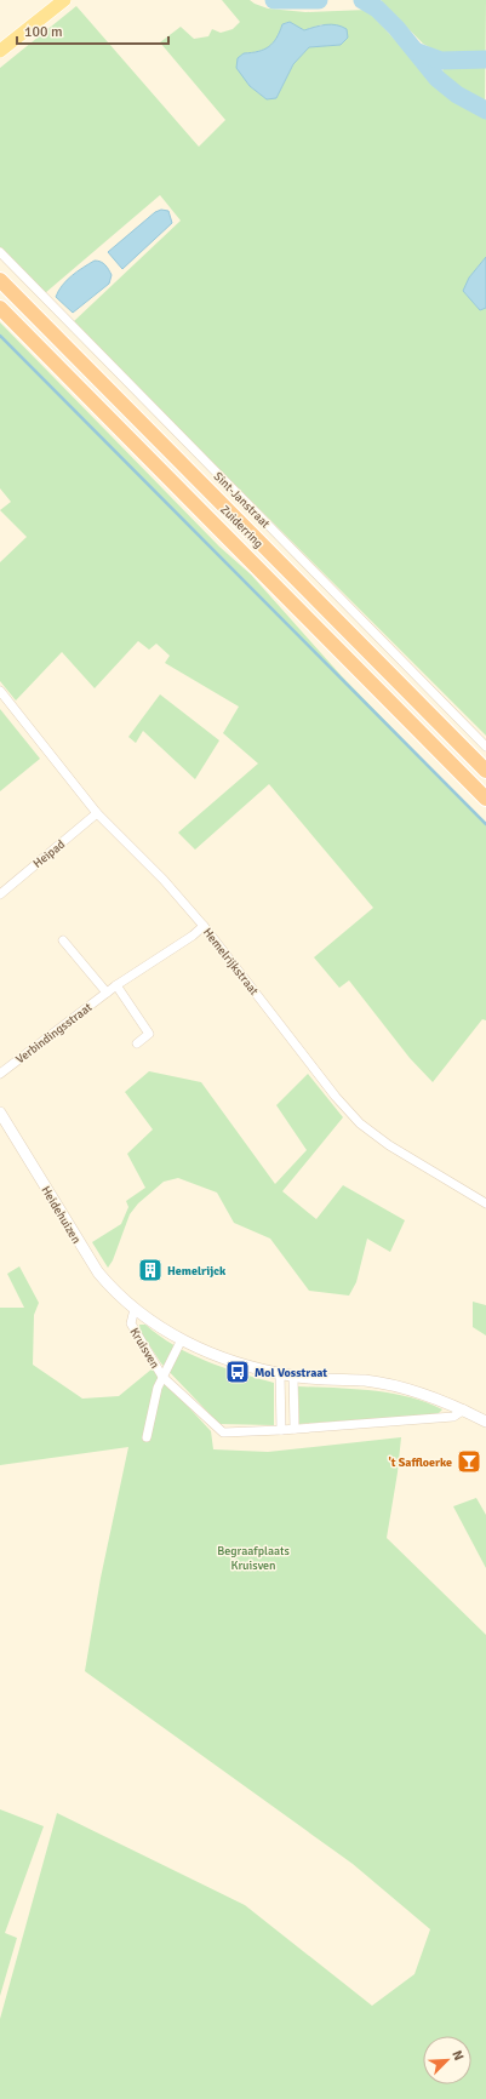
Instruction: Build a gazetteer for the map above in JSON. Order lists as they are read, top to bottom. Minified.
{"streets":{"highway":["Zuiderring"],"street":["Sint-Janstraat","Heipad","Hemelrijkstraat","Verbindingsstraat","Heidehuizen","Kruisven"]},"crossings":[["Heipad","Hemelrijkstraat"],["Hemelrijkstraat","Verbindingsstraat"],["Heidehuizen","Kruisven"]],"parks":["Begraafplaats Kruisven"],"places":{"building":["Hemelrijck"],"bus stop":["Mol Vosstraat"],"bar":["'t Saffloerke"]},"scale_bar":"100 m","north":"top right"}
